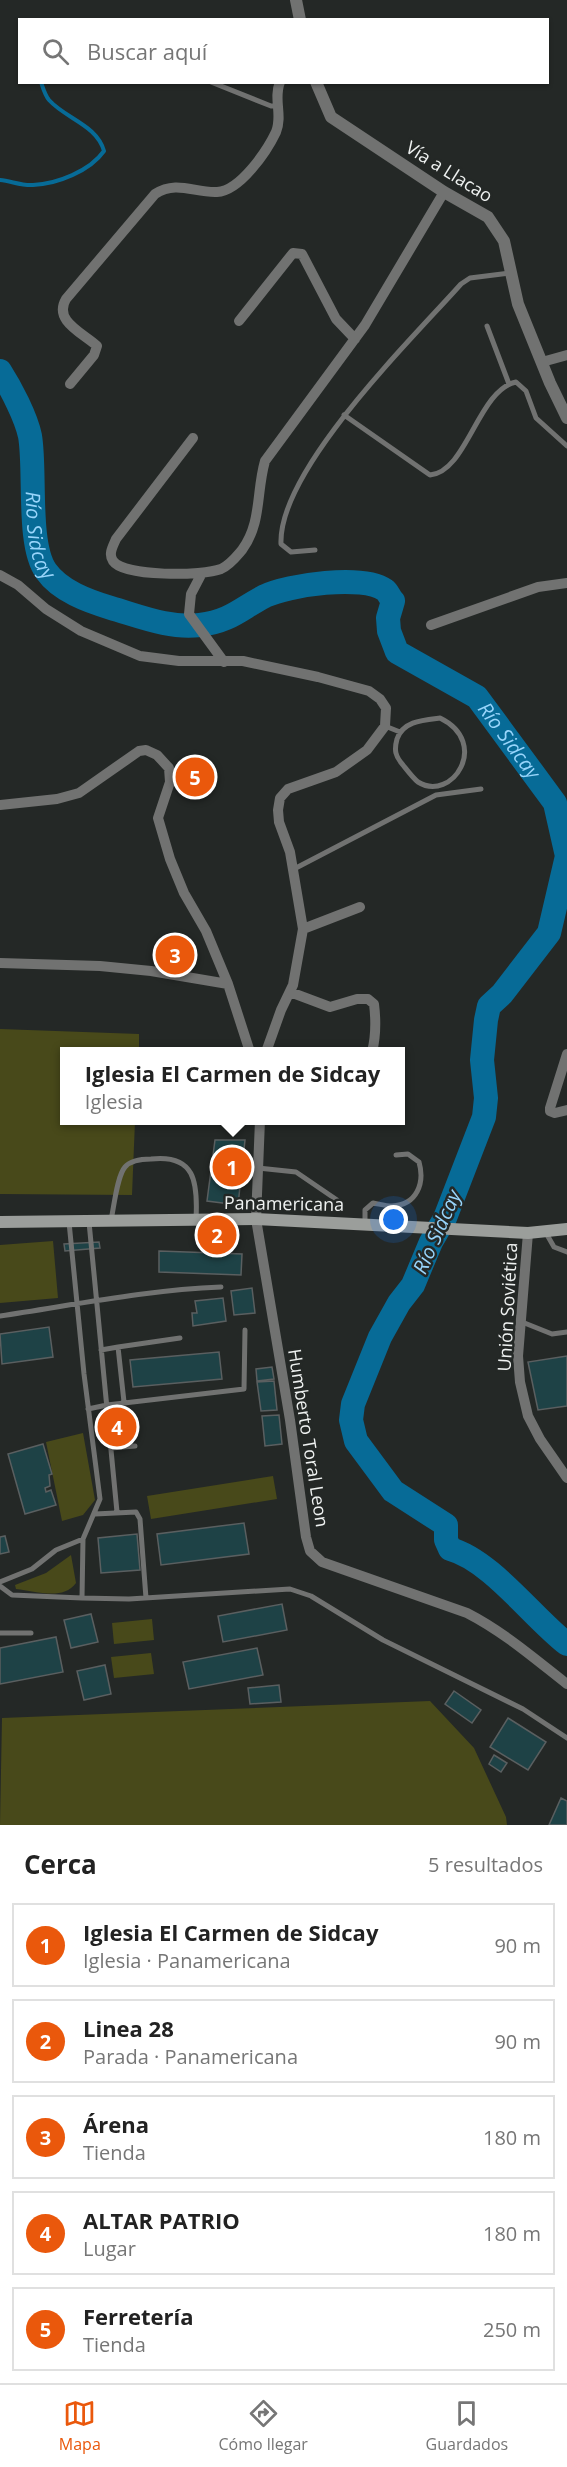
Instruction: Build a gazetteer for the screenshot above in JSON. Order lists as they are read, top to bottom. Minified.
{"streets":{"main road":["Panamericana"],"street":["Vía a Llacao","Unión Soviética","Humberto Toral Leon"]},"crossings":[["Panamericana","Unión Soviética"],["Panamericana","Humberto Toral Leon"]],"water":["Río Sidcay"],"page":{"search":"Buscar aquí","pins":["5","3","1","2","4"],"popup":["Iglesia El Carmen de Sidcay","Iglesia"],"heading":["Cerca","5 resultados"],"list":[{"mark":"1","name":"Iglesia El Carmen de Sidcay","note":"Iglesia · Panamericana","value":"90 m"},{"mark":"2","name":"Linea 28","note":"Parada · Panamericana","value":"90 m"},{"mark":"3","name":"Árena","note":"Tienda","value":"180 m"},{"mark":"4","name":"ALTAR PATRIO","note":"Lugar","value":"180 m"},{"mark":"5","name":"Ferretería","note":"Tienda","value":"250 m"}],"nav":["Mapa","Cómo llegar","Guardados"]}}
